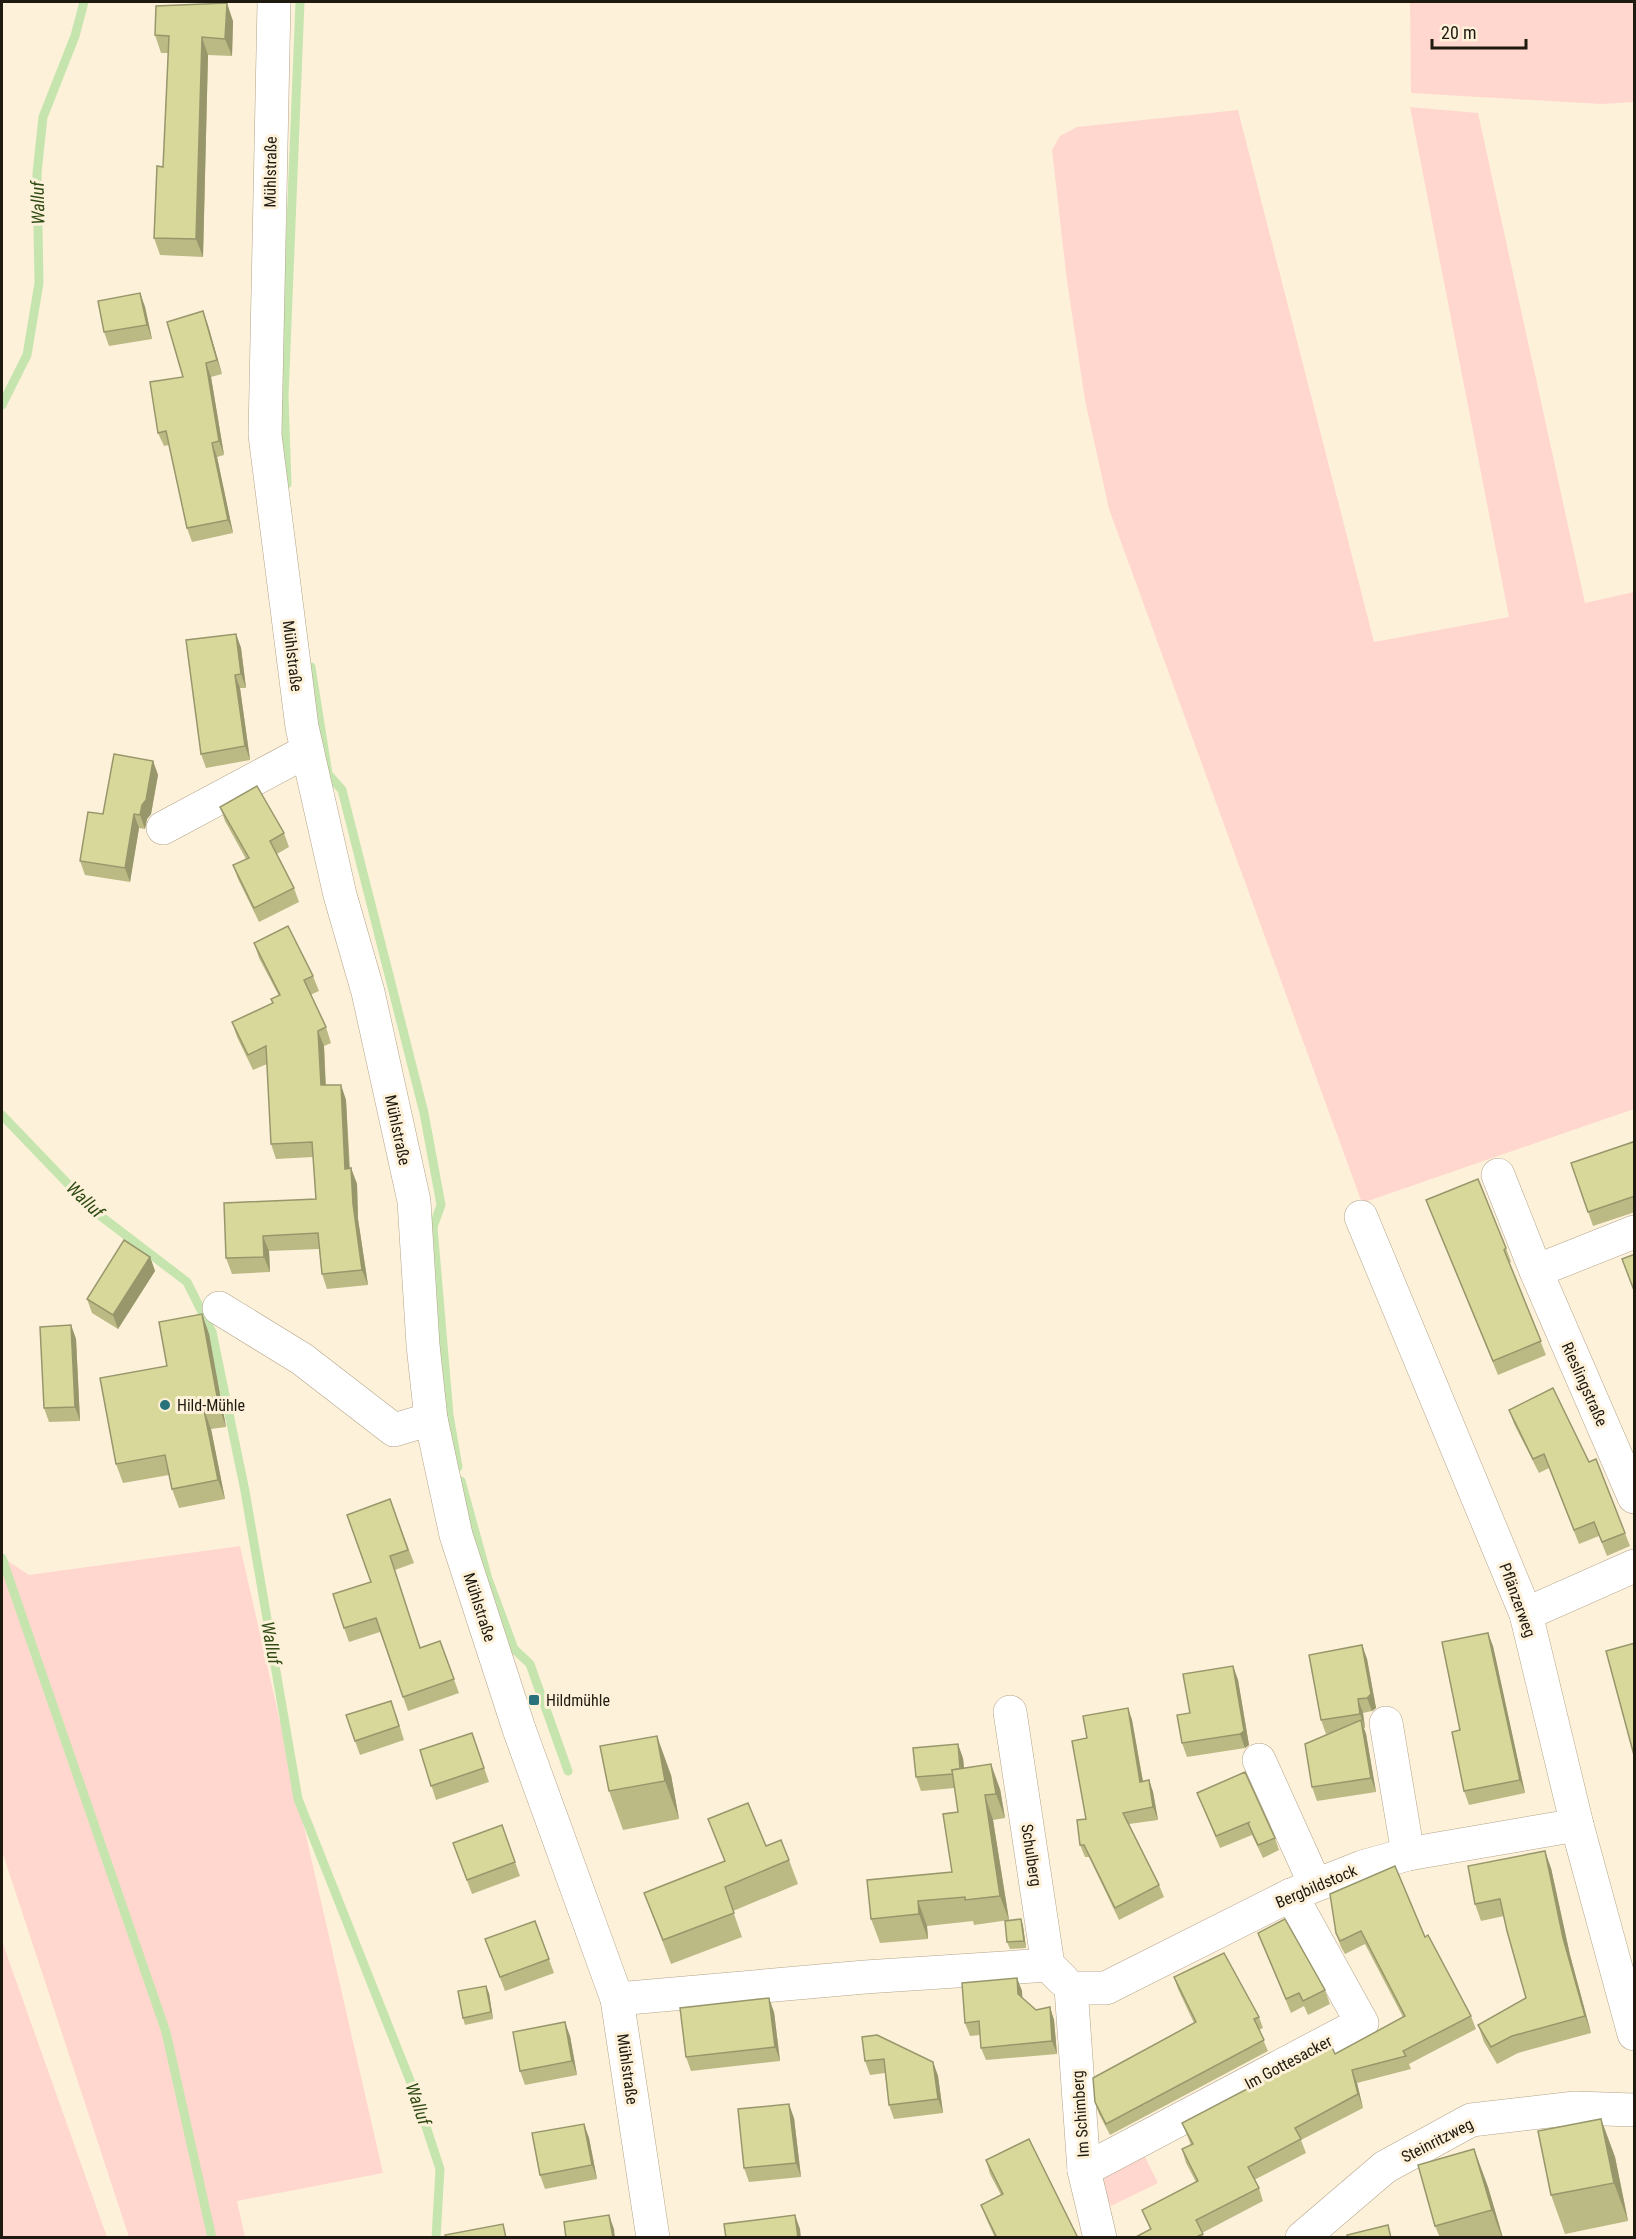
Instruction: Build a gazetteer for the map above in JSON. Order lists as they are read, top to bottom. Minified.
{"streets":{"street":["Mühlstraße","Rieslingstraße","Pflänzerweg","Schulberg","Bergbildstock","Im Gottesacker","Im Schimberg","Steinritzweg"]},"crossings":[["Pflänzerweg","Bergbildstock"],["Bergbildstock","Im Gottesacker"],["Bergbildstock","Im Schimberg"],["Im Gottesacker","Im Schimberg"]],"water":["Walluf"],"places":{"other":["Hild-Mühle"],"transit":["Hildmühle"]},"scale_bar":"20 m"}
